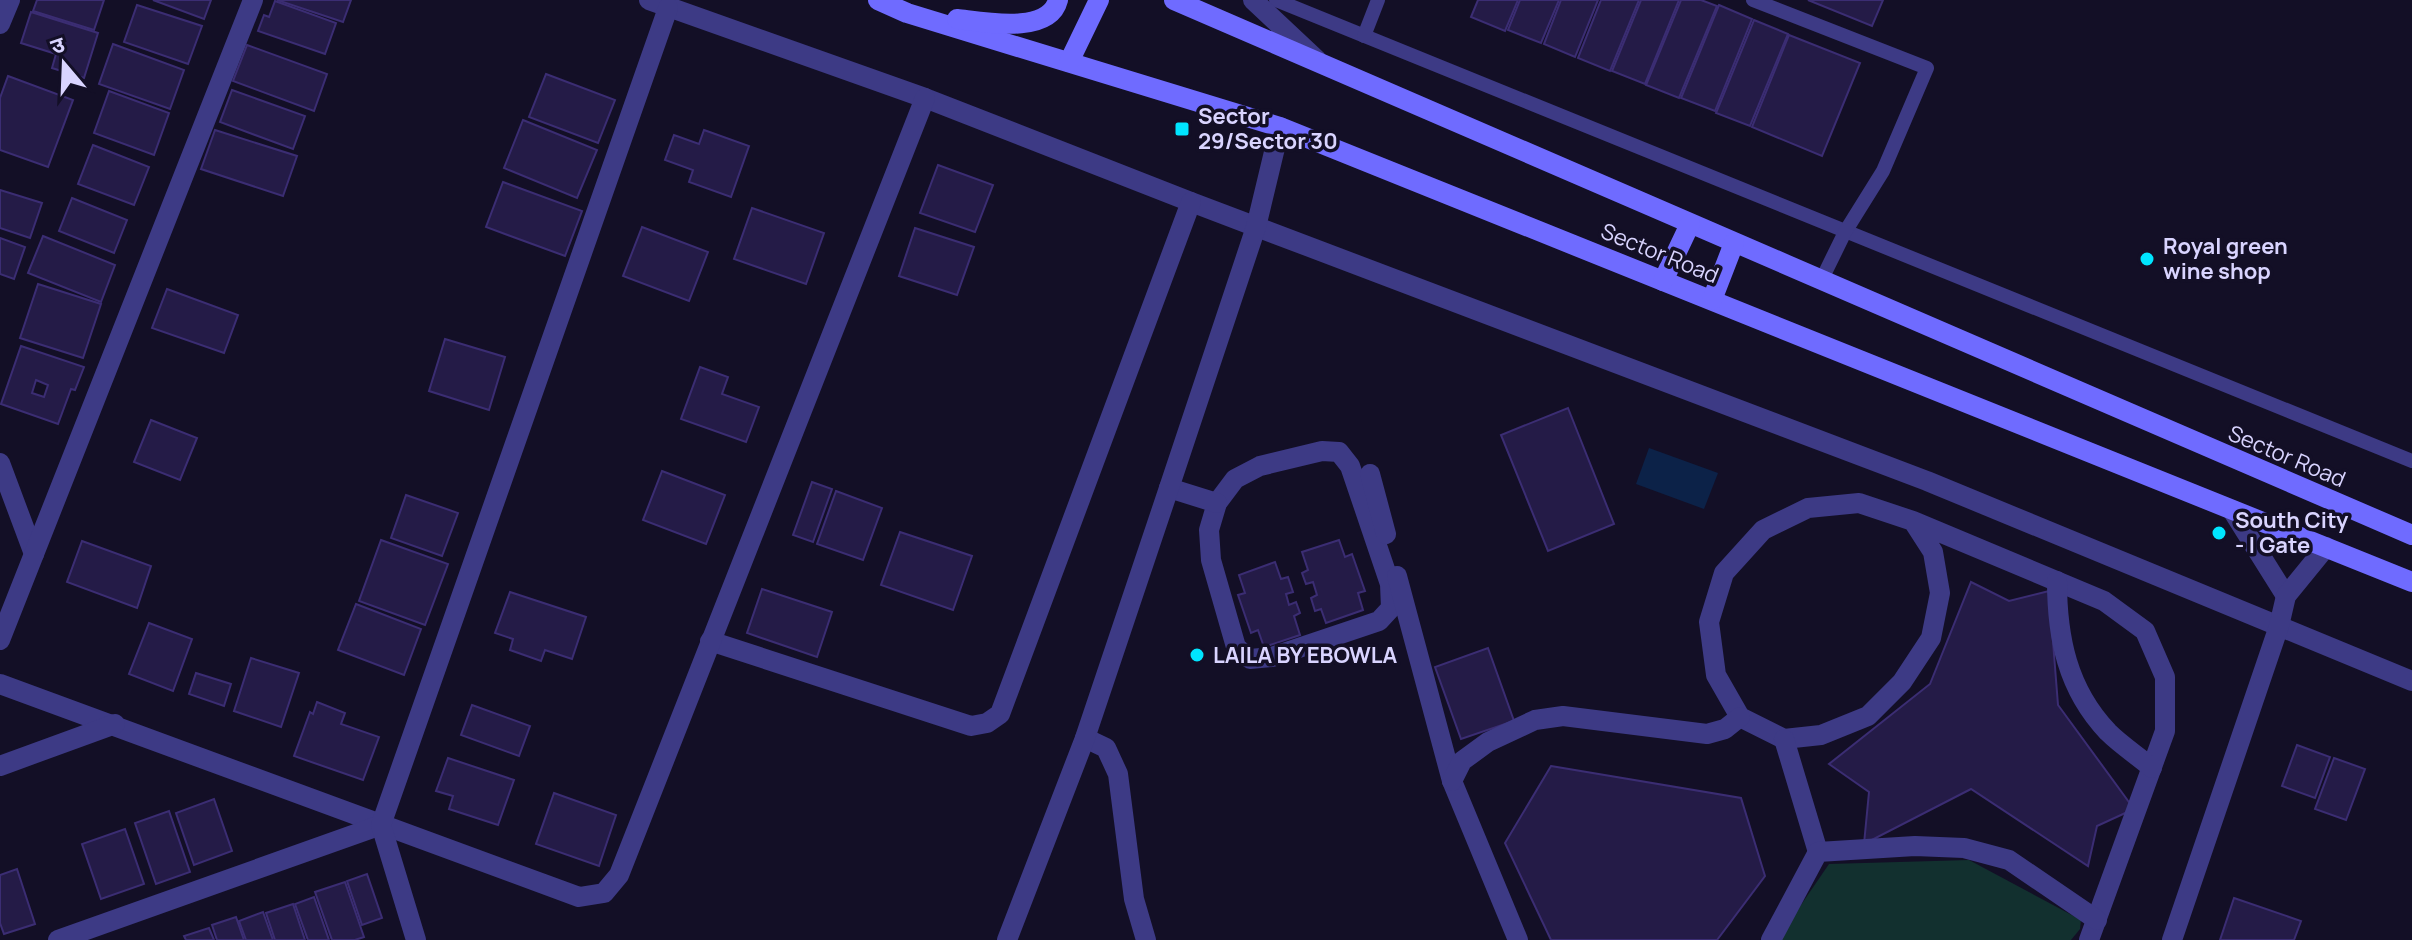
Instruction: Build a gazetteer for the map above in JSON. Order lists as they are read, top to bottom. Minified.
{"streets":{"main road":["Sector Road"]},"places":{"transit":["Sector 29/Sector 30"],"other":["Royal green wine shop","South City - I Gate","LAILA BY EBOWLA"]},"north":"top"}
